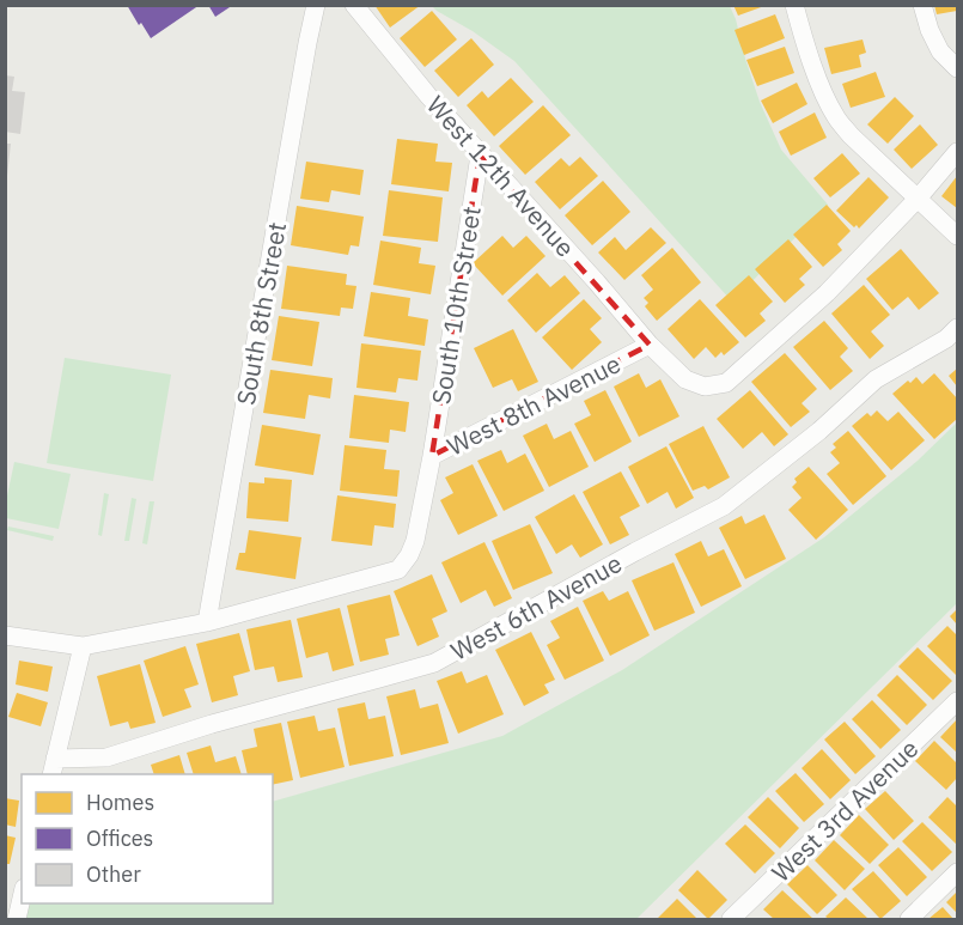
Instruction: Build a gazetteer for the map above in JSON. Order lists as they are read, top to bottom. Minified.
{"streets":{"street":["West 12th Avenue","South 10th Street","South 8th Street","West 8th Avenue","West 6th Avenue","West 3rd Avenue"]},"crossings":[["West 12th Avenue","South 10th Street"],["West 12th Avenue","West 8th Avenue"],["South 10th Street","West 8th Avenue"],["South 8th Street","West 8th Avenue"]],"legend":["Homes","Offices","Other"]}
